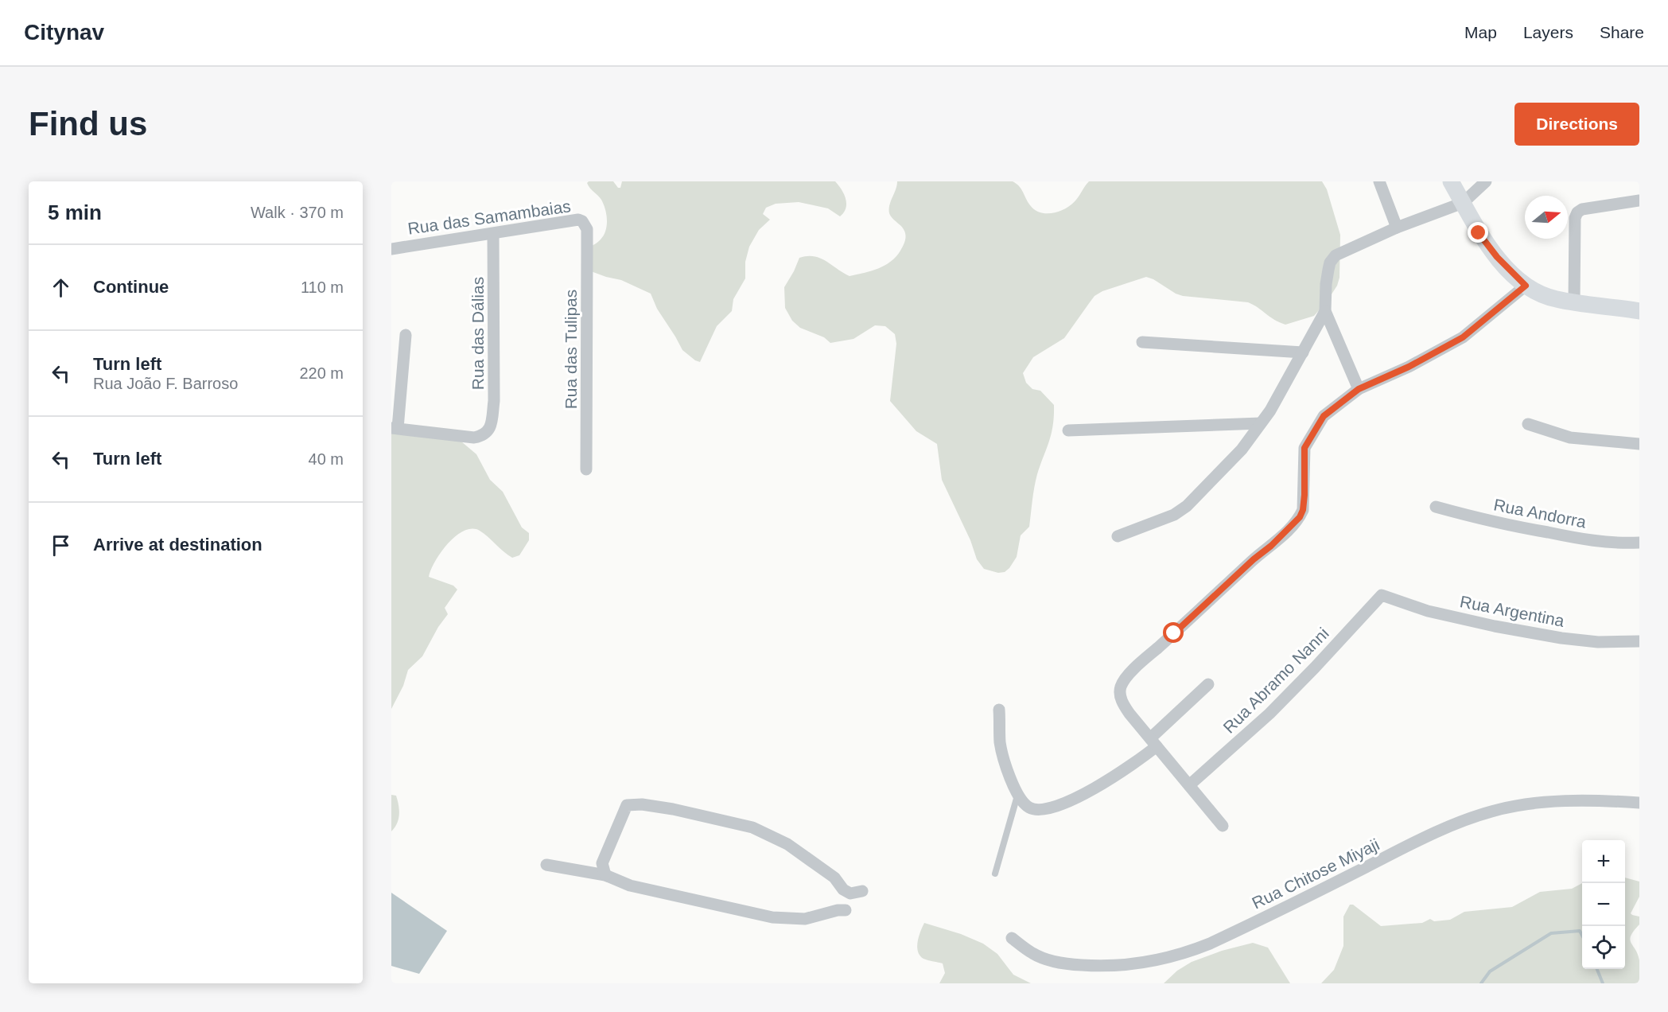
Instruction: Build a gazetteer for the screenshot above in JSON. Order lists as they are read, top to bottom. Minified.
{"streets":{"street":["Rua das Samambaias","Rua das Dálias","Rua das Tulipas","Rua Andorra","Rua Argentina","Rua Abramo Nanni","Rua Chitose Miyaji"]},"crossings":[["Rua das Samambaias","Rua das Dálias"],["Rua das Samambaias","Rua das Tulipas"],["Rua Argentina","Rua Abramo Nanni"]],"north":"right","page":{"header":"Citynav","nav":["Map","Layers","Share"],"buttons":"Directions","title":"Find us","heading":["5 min","Walk · 370 m"],"list":[["Continue","110 m"],["Turn left","Rua João F. Barroso","220 m"],["Turn left","40 m"],"Arrive at destination"],"map_buttons":["+","−"]}}
